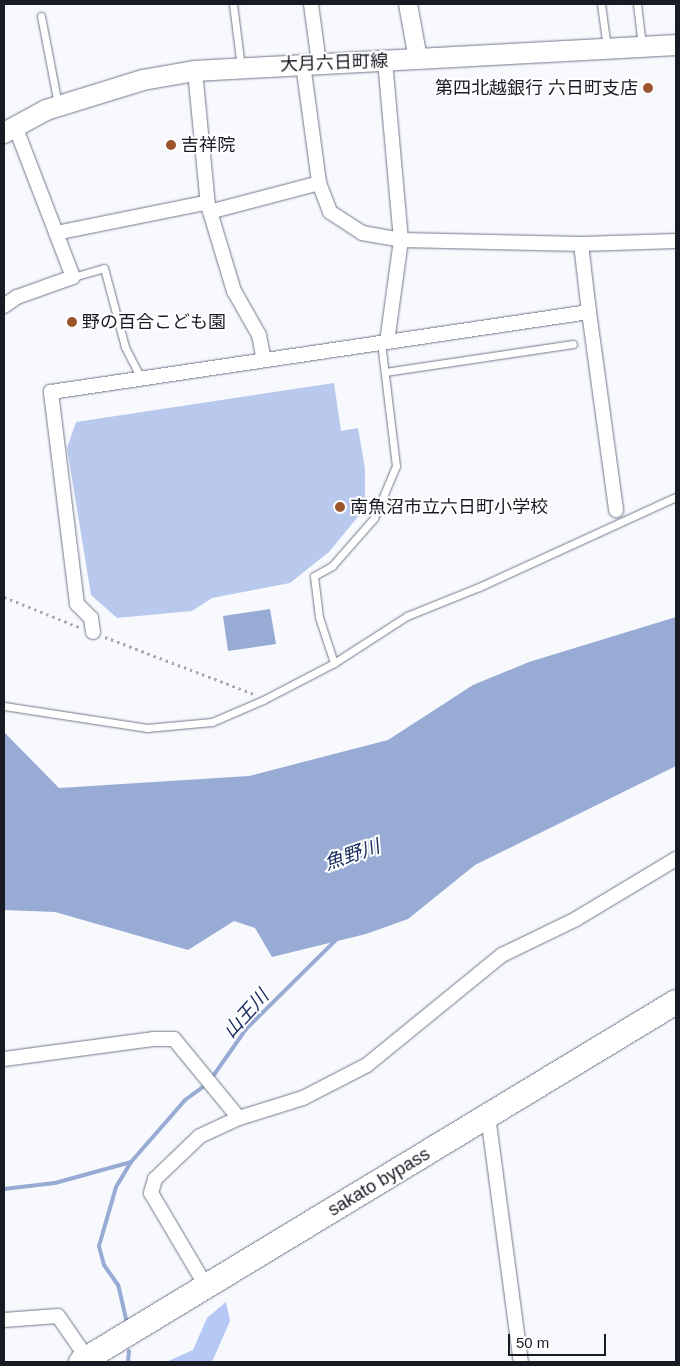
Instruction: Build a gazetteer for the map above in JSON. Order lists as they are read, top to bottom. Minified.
{"streets":{"highway":["sakato bypass"],"main road":["大月六日町線"]},"water":["魚野川","山王川"],"places":["第四北越銀行 六日町支店","吉祥院","野の百合こども園","南魚沼市立六日町小学校"],"scale_bar":"50 m"}
